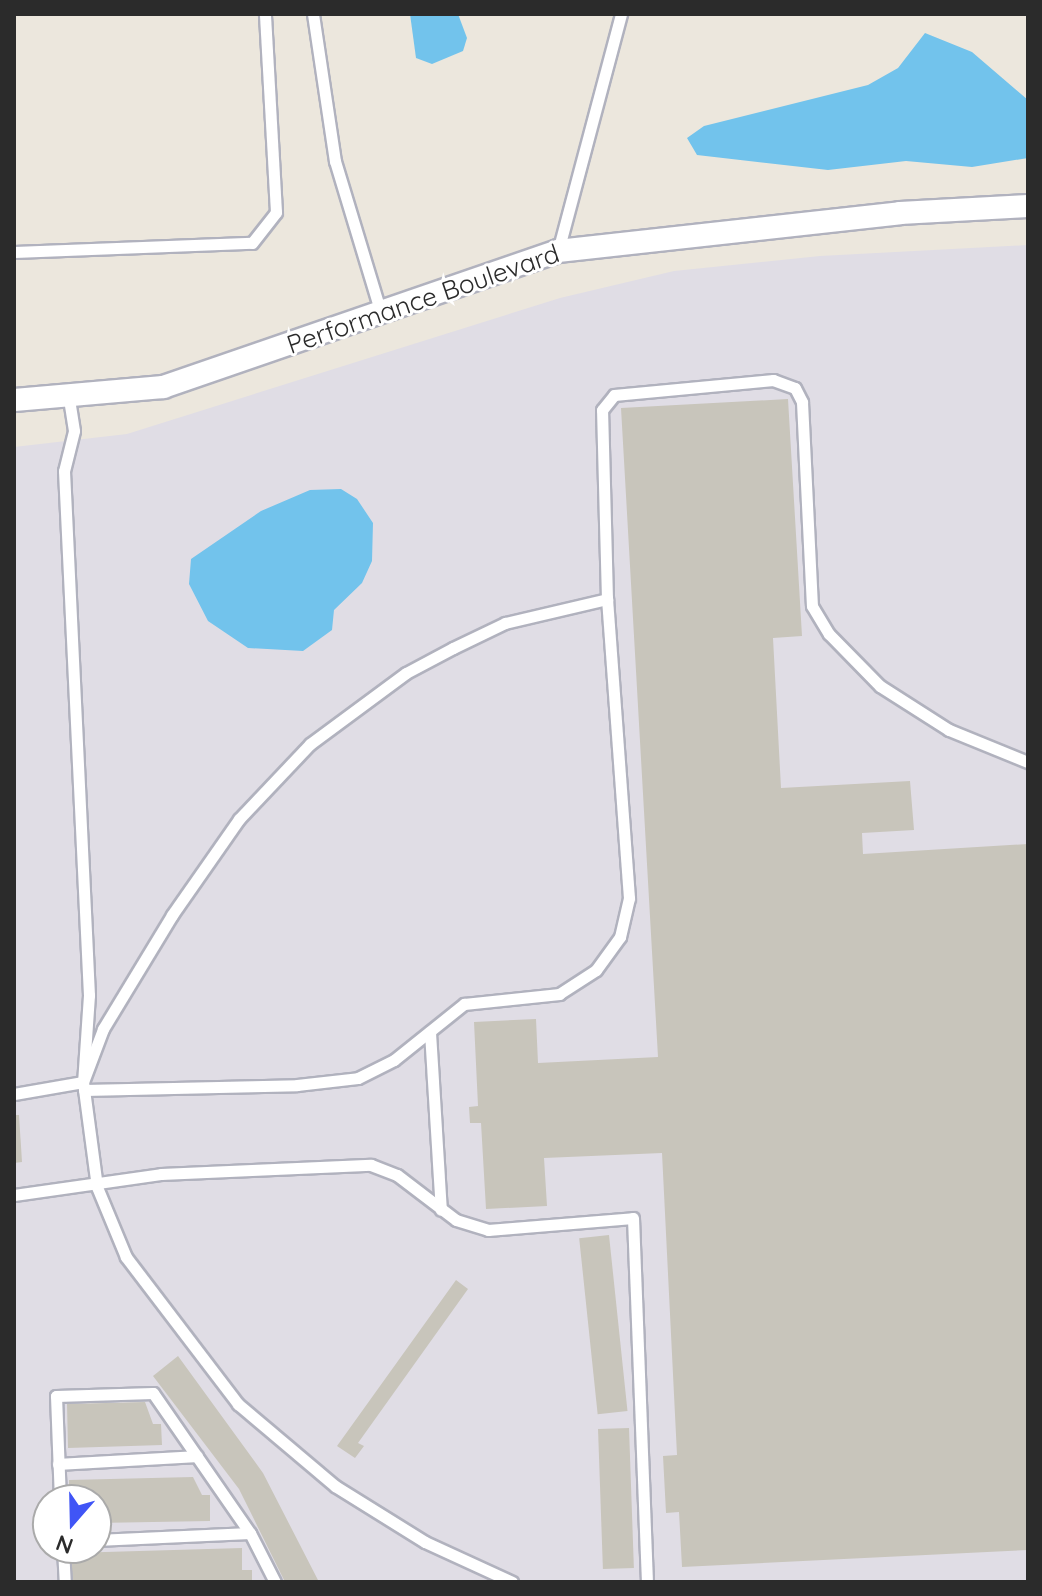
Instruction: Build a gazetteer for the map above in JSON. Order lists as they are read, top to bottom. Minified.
{"streets":{"street":["Performance Boulevard"]},"north":"bottom"}
